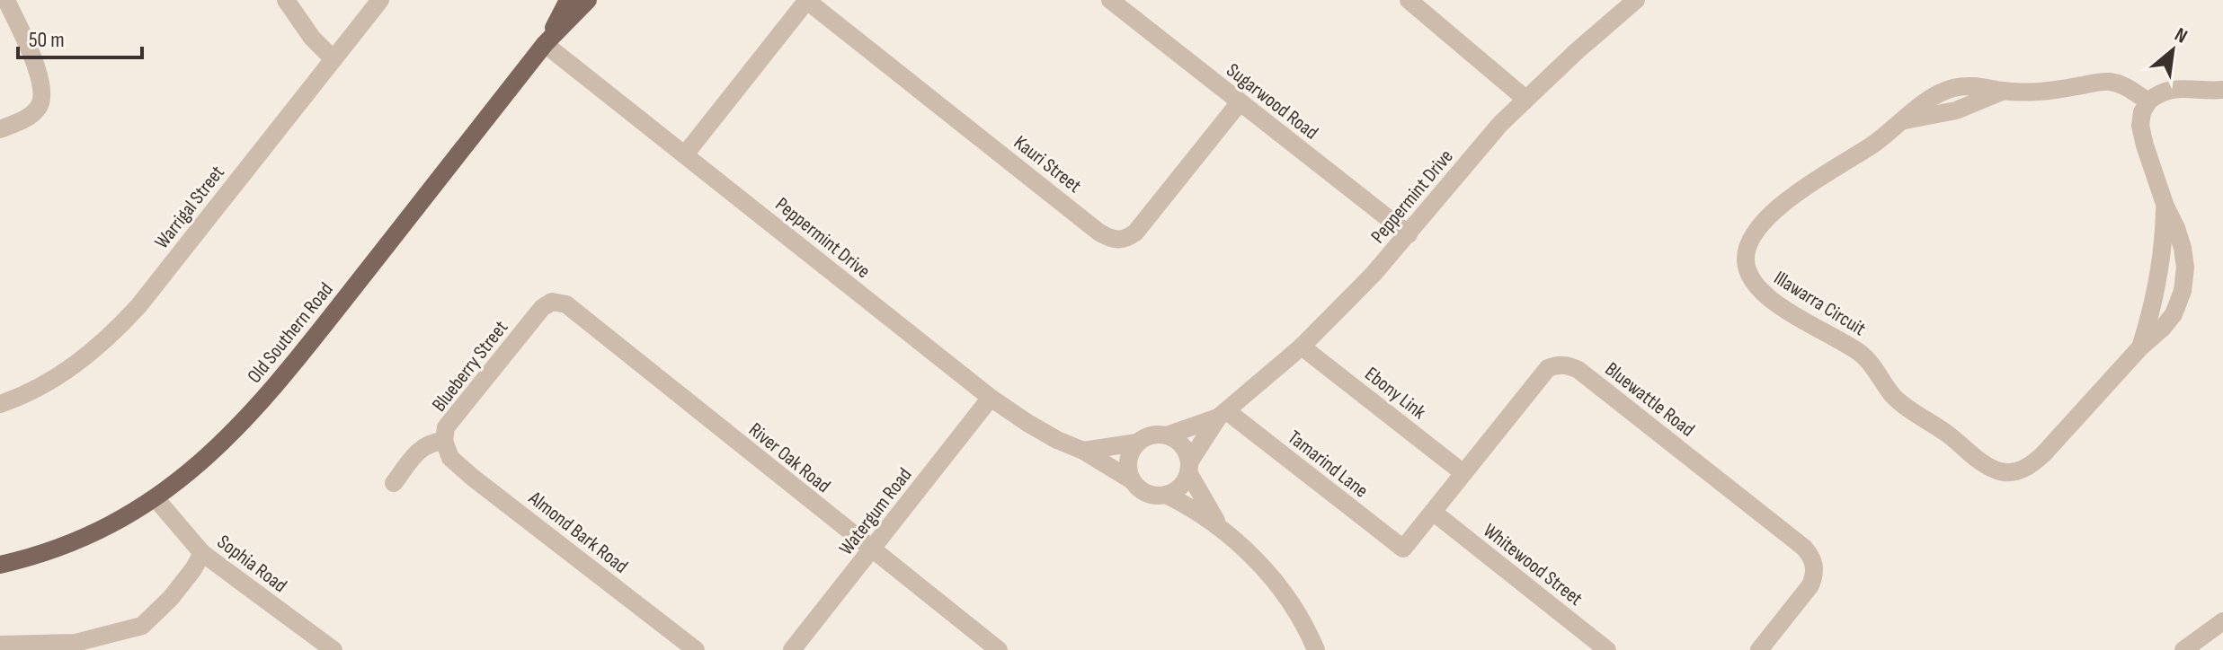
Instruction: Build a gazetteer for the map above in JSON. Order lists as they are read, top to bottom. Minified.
{"streets":{"main road":["Old Southern Road"],"street":["Sugarwood Road","Kauri Street","Peppermint Drive","Warrigal Street","Illawarra Circuit","Blueberry Street","Ebony Link","Bluewattle Road","River Oak Road","Tamarind Lane","Watergum Road","Almond Bark Road","Sophia Road","Whitewood Street"]},"crossings":[["Sugarwood Road","Kauri Street"],["Sugarwood Road","Peppermint Drive"],["Peppermint Drive","Old Southern Road"],["Peppermint Drive","Ebony Link"],["Peppermint Drive","Tamarind Lane"],["Peppermint Drive","Watergum Road"],["Old Southern Road","Sophia Road"],["Blueberry Street","River Oak Road"],["Blueberry Street","Almond Bark Road"],["Ebony Link","Bluewattle Road"],["Bluewattle Road","Tamarind Lane"],["Bluewattle Road","Whitewood Street"],["River Oak Road","Watergum Road"]],"scale_bar":"50 m","north":"top right"}
